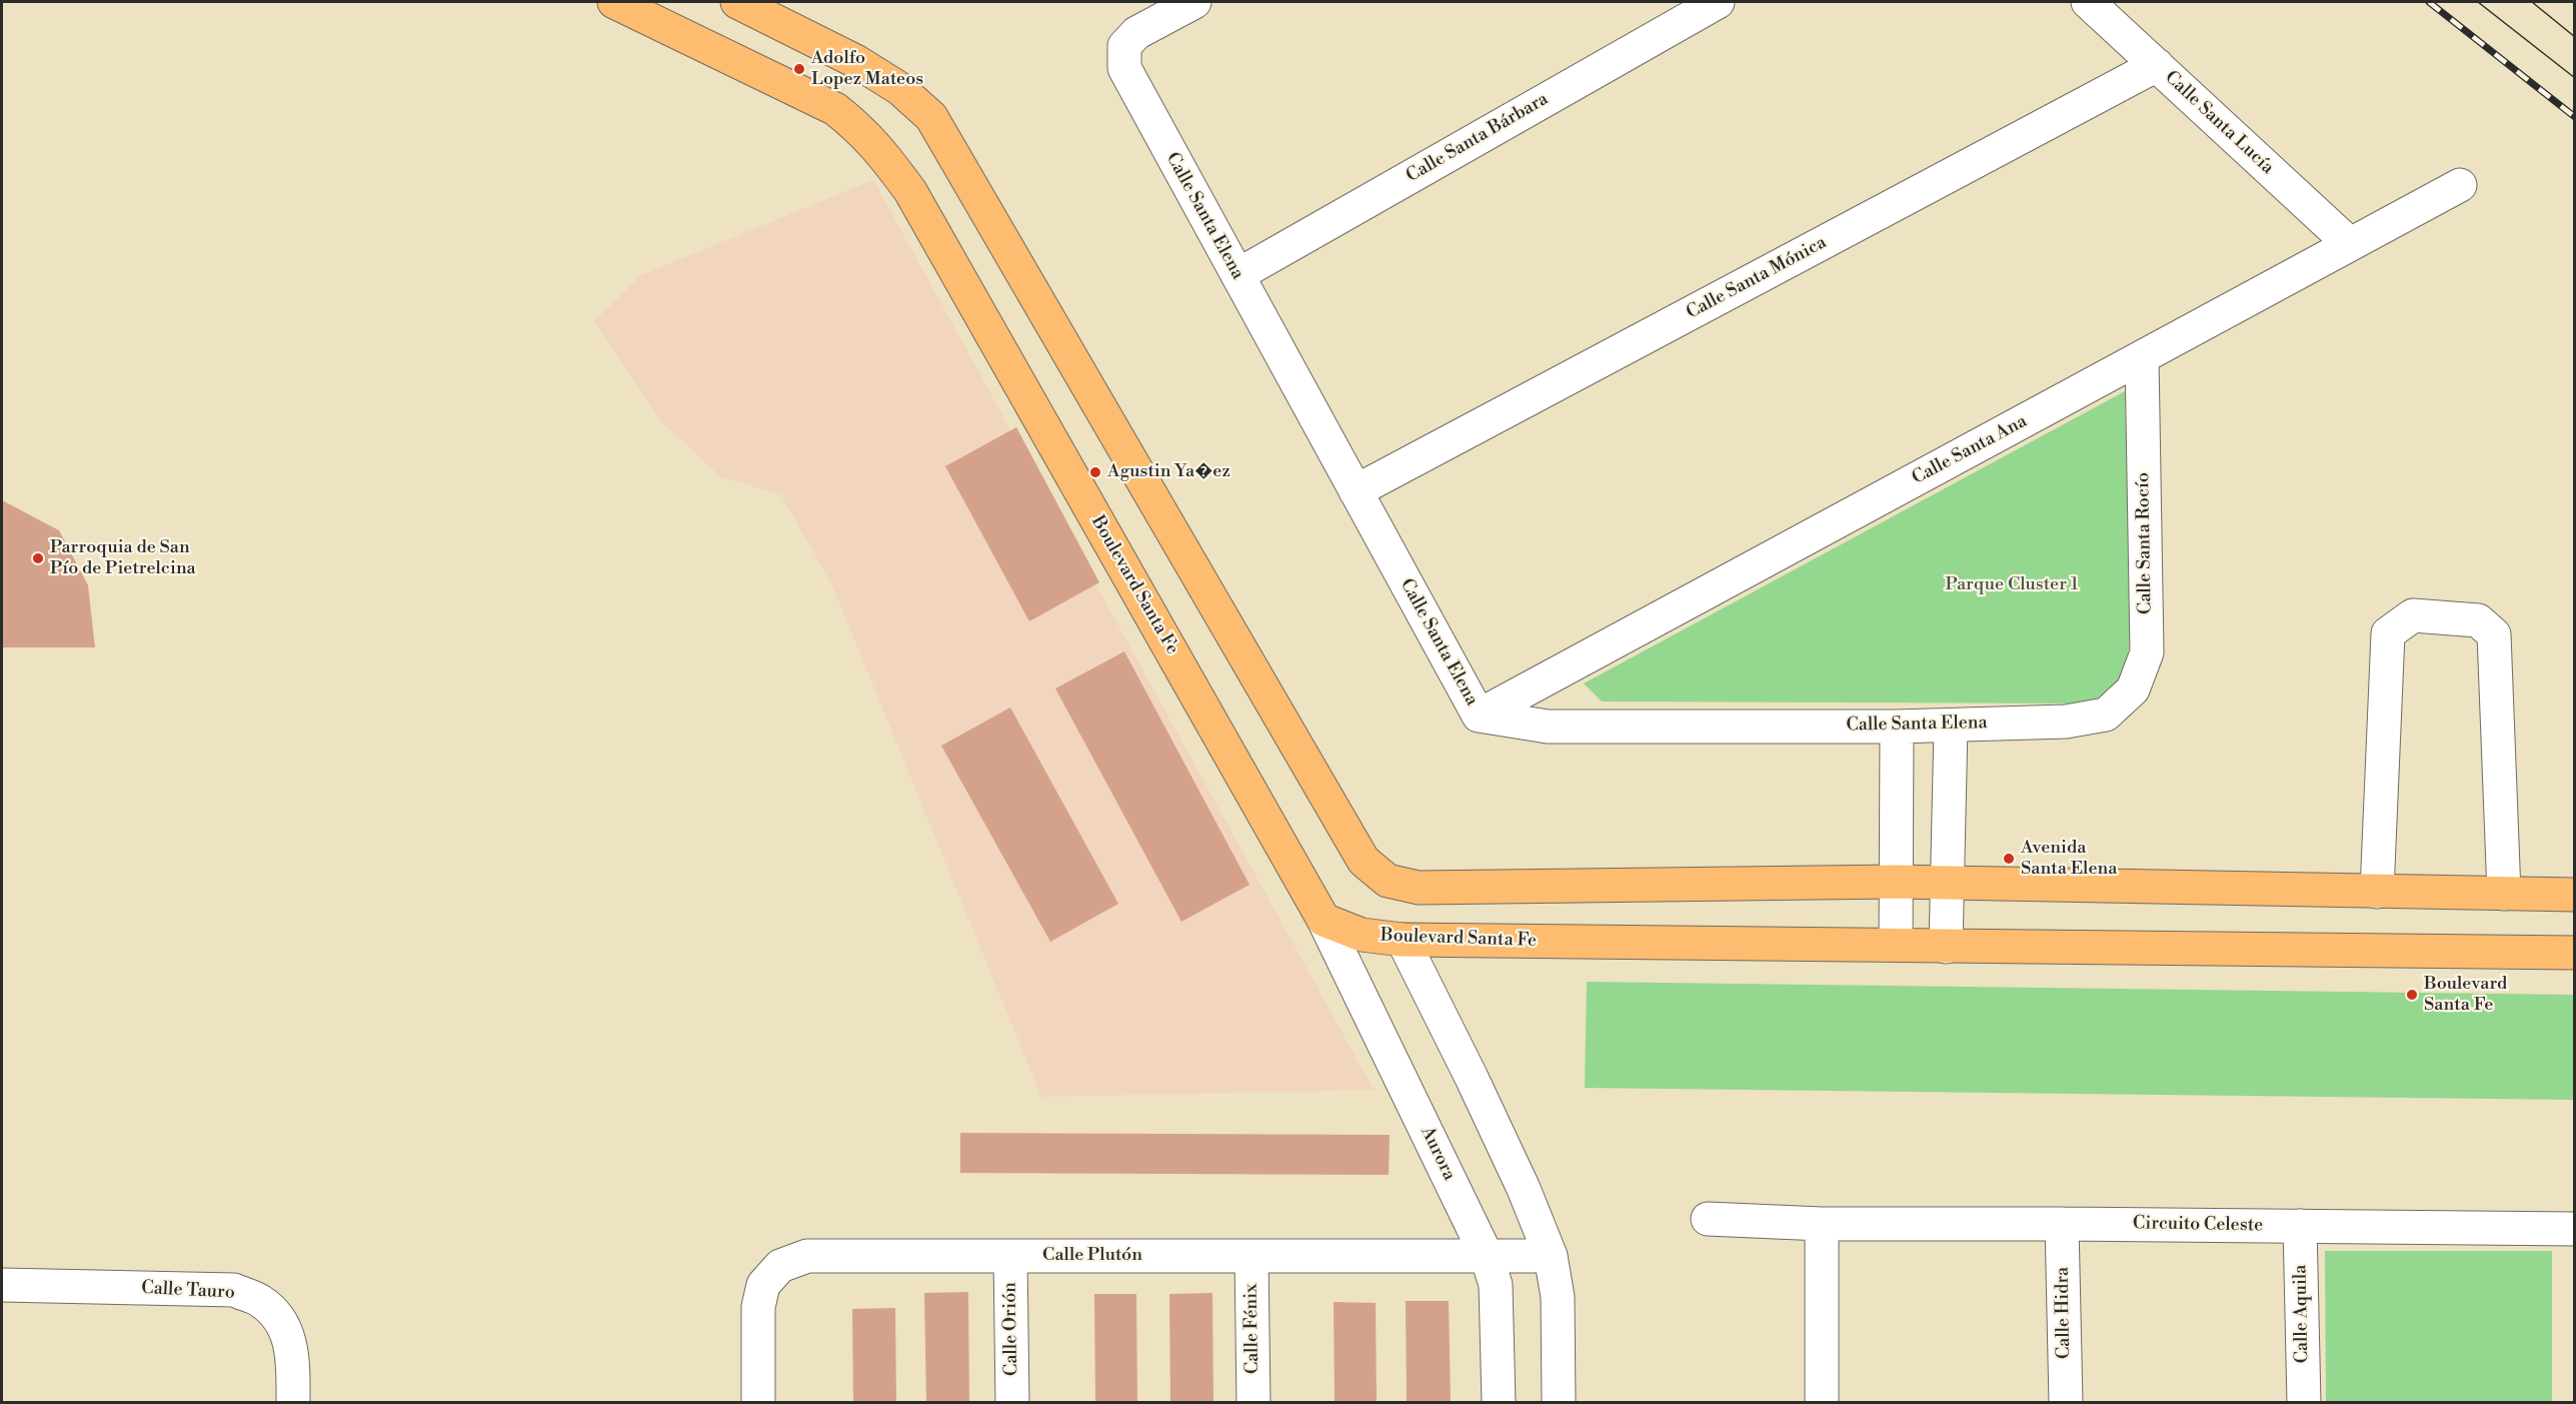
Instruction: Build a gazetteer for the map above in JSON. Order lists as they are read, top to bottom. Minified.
{"streets":{"main road":["Boulevard Santa Fe"],"street":["Calle Santa Lucía","Calle Santa Bárbara","Calle Santa Elena","Calle Santa Mónica","Calle Santa Ana","Calle Santa Rocío","Aurora","Circuito Celeste","Calle Plutón","Calle Tauro","Calle Hidra","Calle Aquila","Calle Orión","Calle Fénix"]},"crossings":[["Calle Santa Lucía","Calle Santa Mónica"],["Calle Santa Lucía","Calle Santa Ana"],["Calle Santa Bárbara","Calle Santa Elena"],["Calle Santa Elena","Calle Santa Mónica"],["Calle Santa Elena","Calle Santa Ana"],["Calle Santa Elena","Calle Santa Rocío"],["Calle Santa Ana","Calle Santa Rocío"],["Boulevard Santa Fe","Aurora"],["Aurora","Calle Plutón"],["Circuito Celeste","Calle Hidra"],["Circuito Celeste","Calle Aquila"],["Calle Plutón","Calle Orión"],["Calle Plutón","Calle Fénix"]],"parks":["Parque Cluster 1"],"places":["Adolfo Lopez Mateos","Agustin Ya�ez","Parroquia de San Pío de Pietrelcina","Avenida Santa Elena","Boulevard Santa Fe"]}
